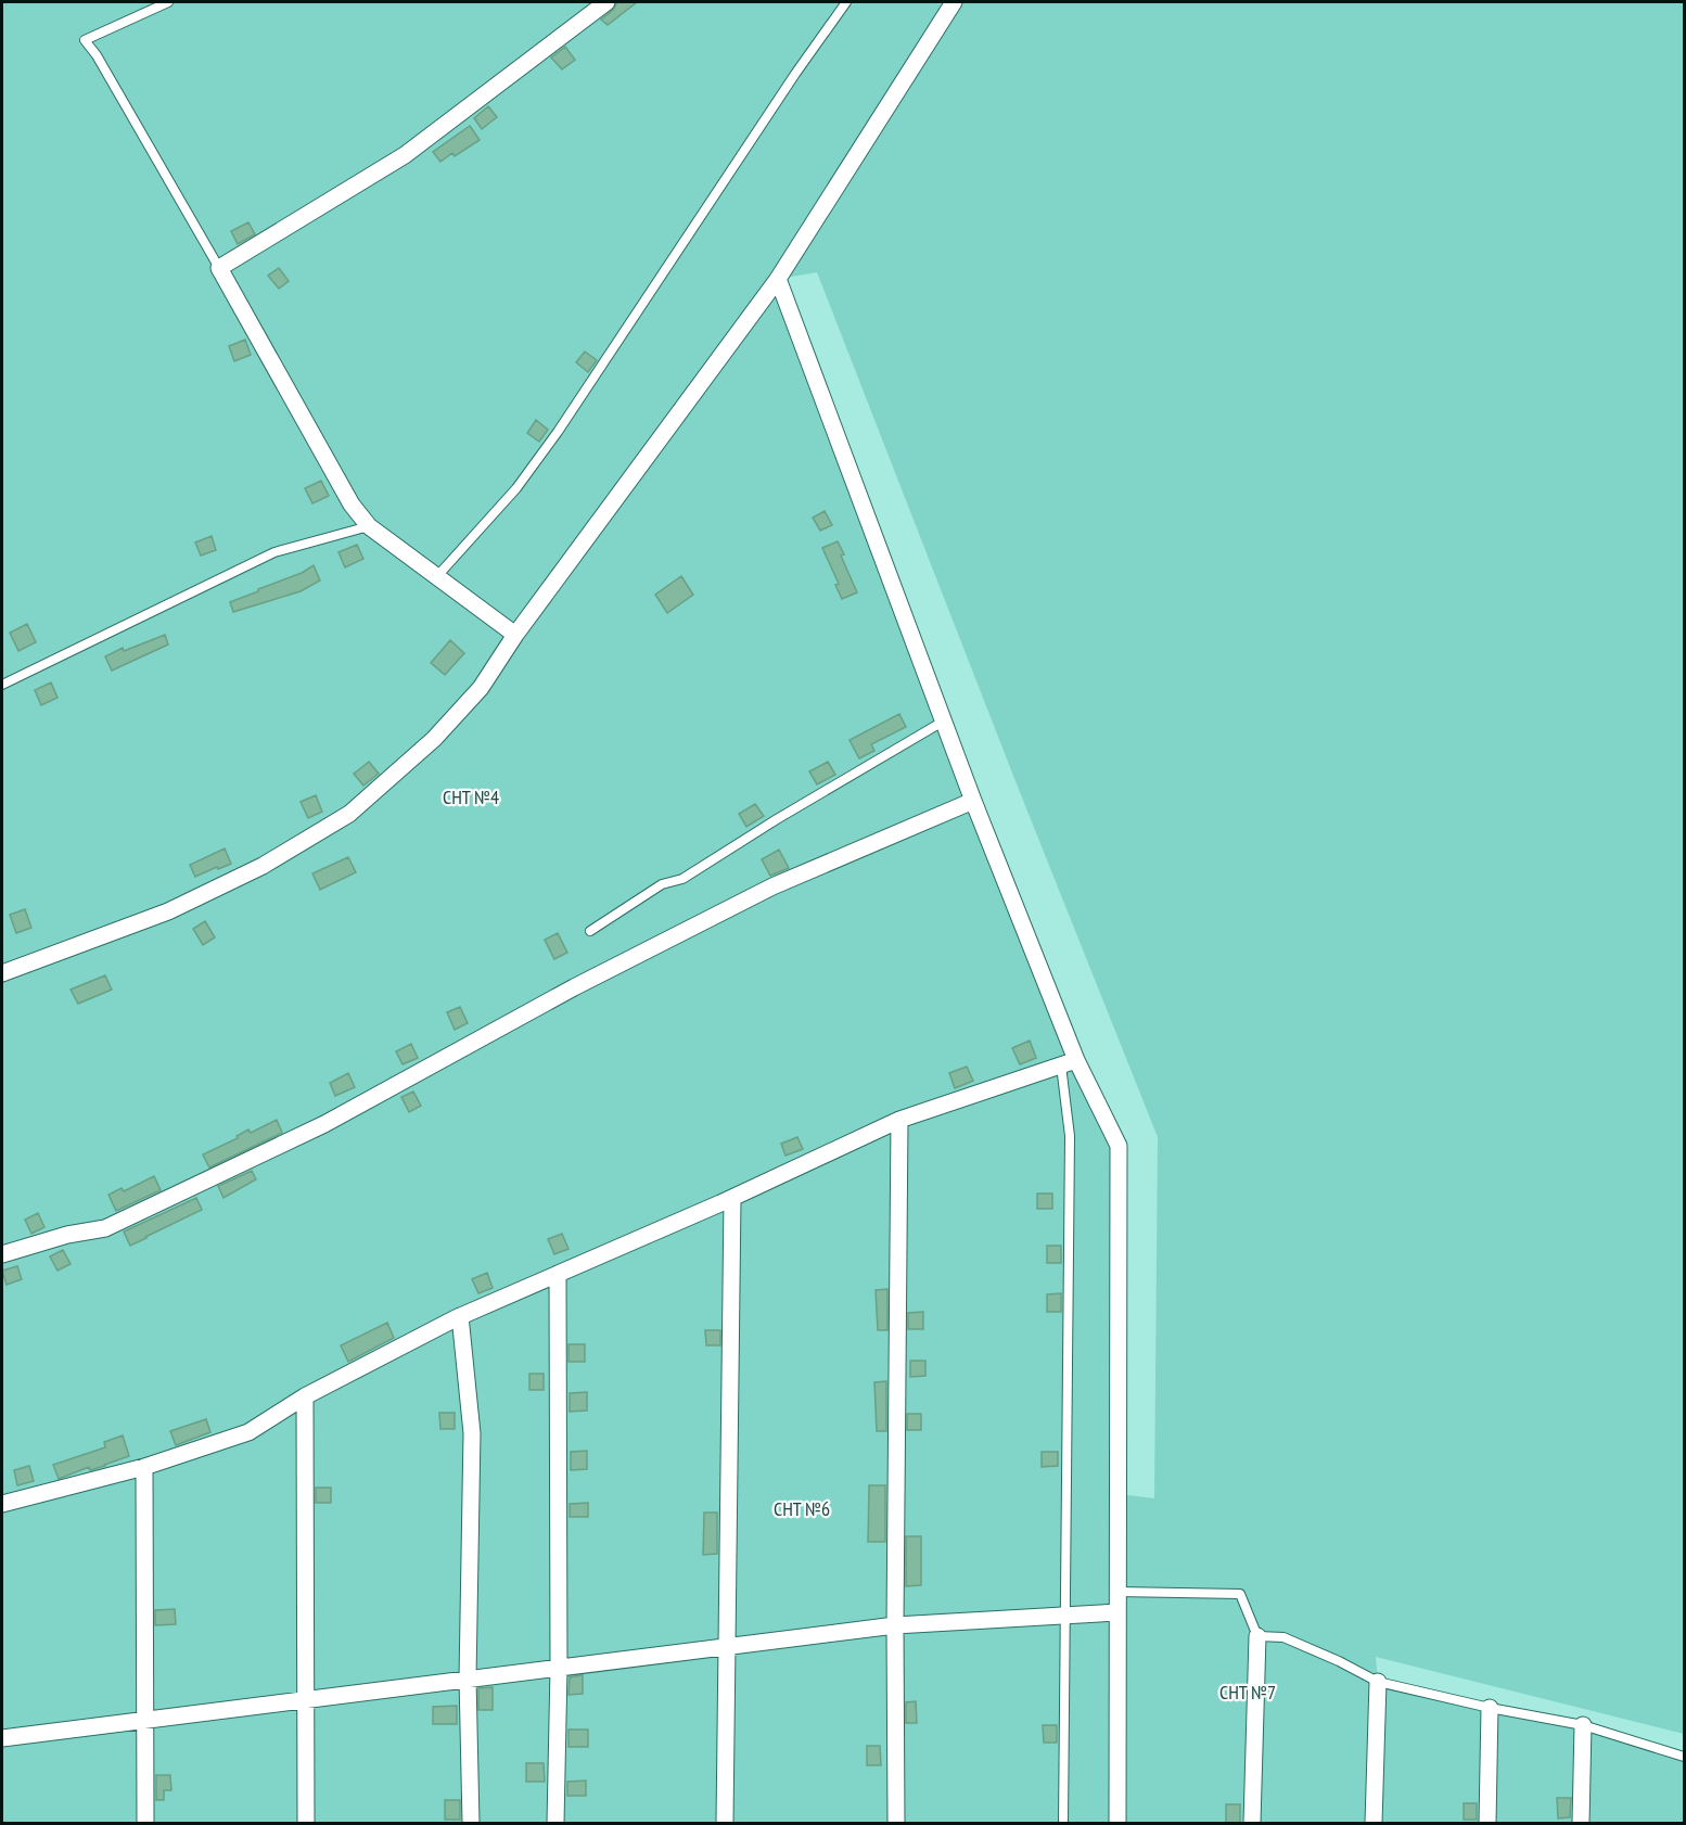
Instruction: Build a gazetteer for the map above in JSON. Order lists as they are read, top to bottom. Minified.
{"parks":["СНТ №4","СНТ №6","СНТ №7"]}
